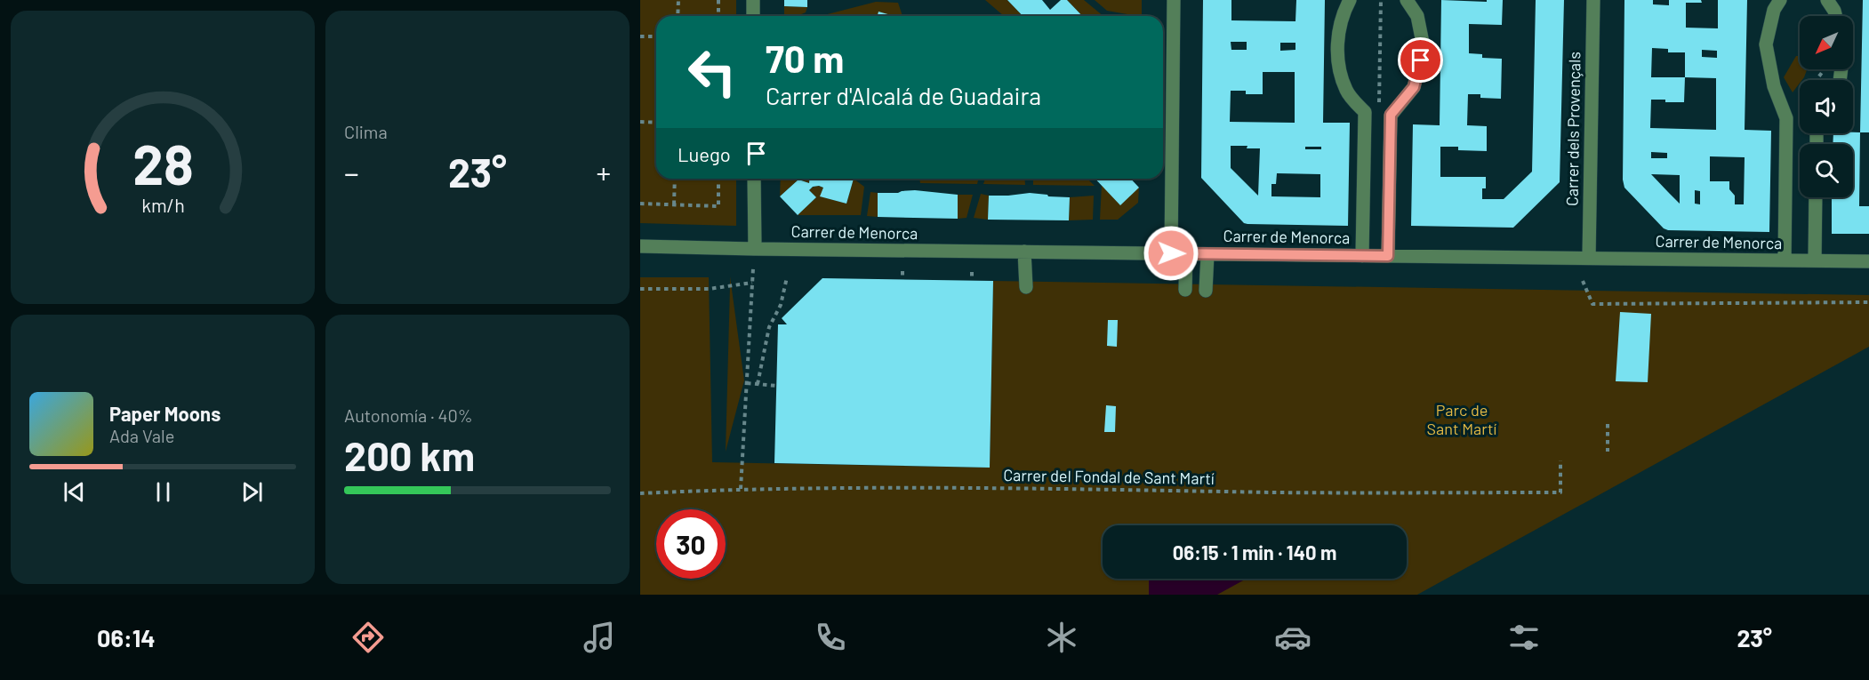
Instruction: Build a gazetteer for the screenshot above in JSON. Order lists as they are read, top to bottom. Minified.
{"streets":{"street":["Carrer dels Provençals","Carrer de Menorca"],"path":["Carrer del Fondal de Sant Martí"]},"crossings":[["Carrer dels Provençals","Carrer de Menorca"]],"parks":["Parc de Sant Martí"],"north":"bottom left","page":{"tile":["Clima",["Autonomía · 40%","200 km"]],"turn":["70 m","Carrer d'Alcalá de Guadaira"],"then":"Luego","heat":["−","23°","+"],"song":["Paper Moons","Ada Vale"],"limit":"30","trip":"06:15 · 1 min · 140 m","tabs":["06:14","23°"],"gauge":["28","km/h"]}}
